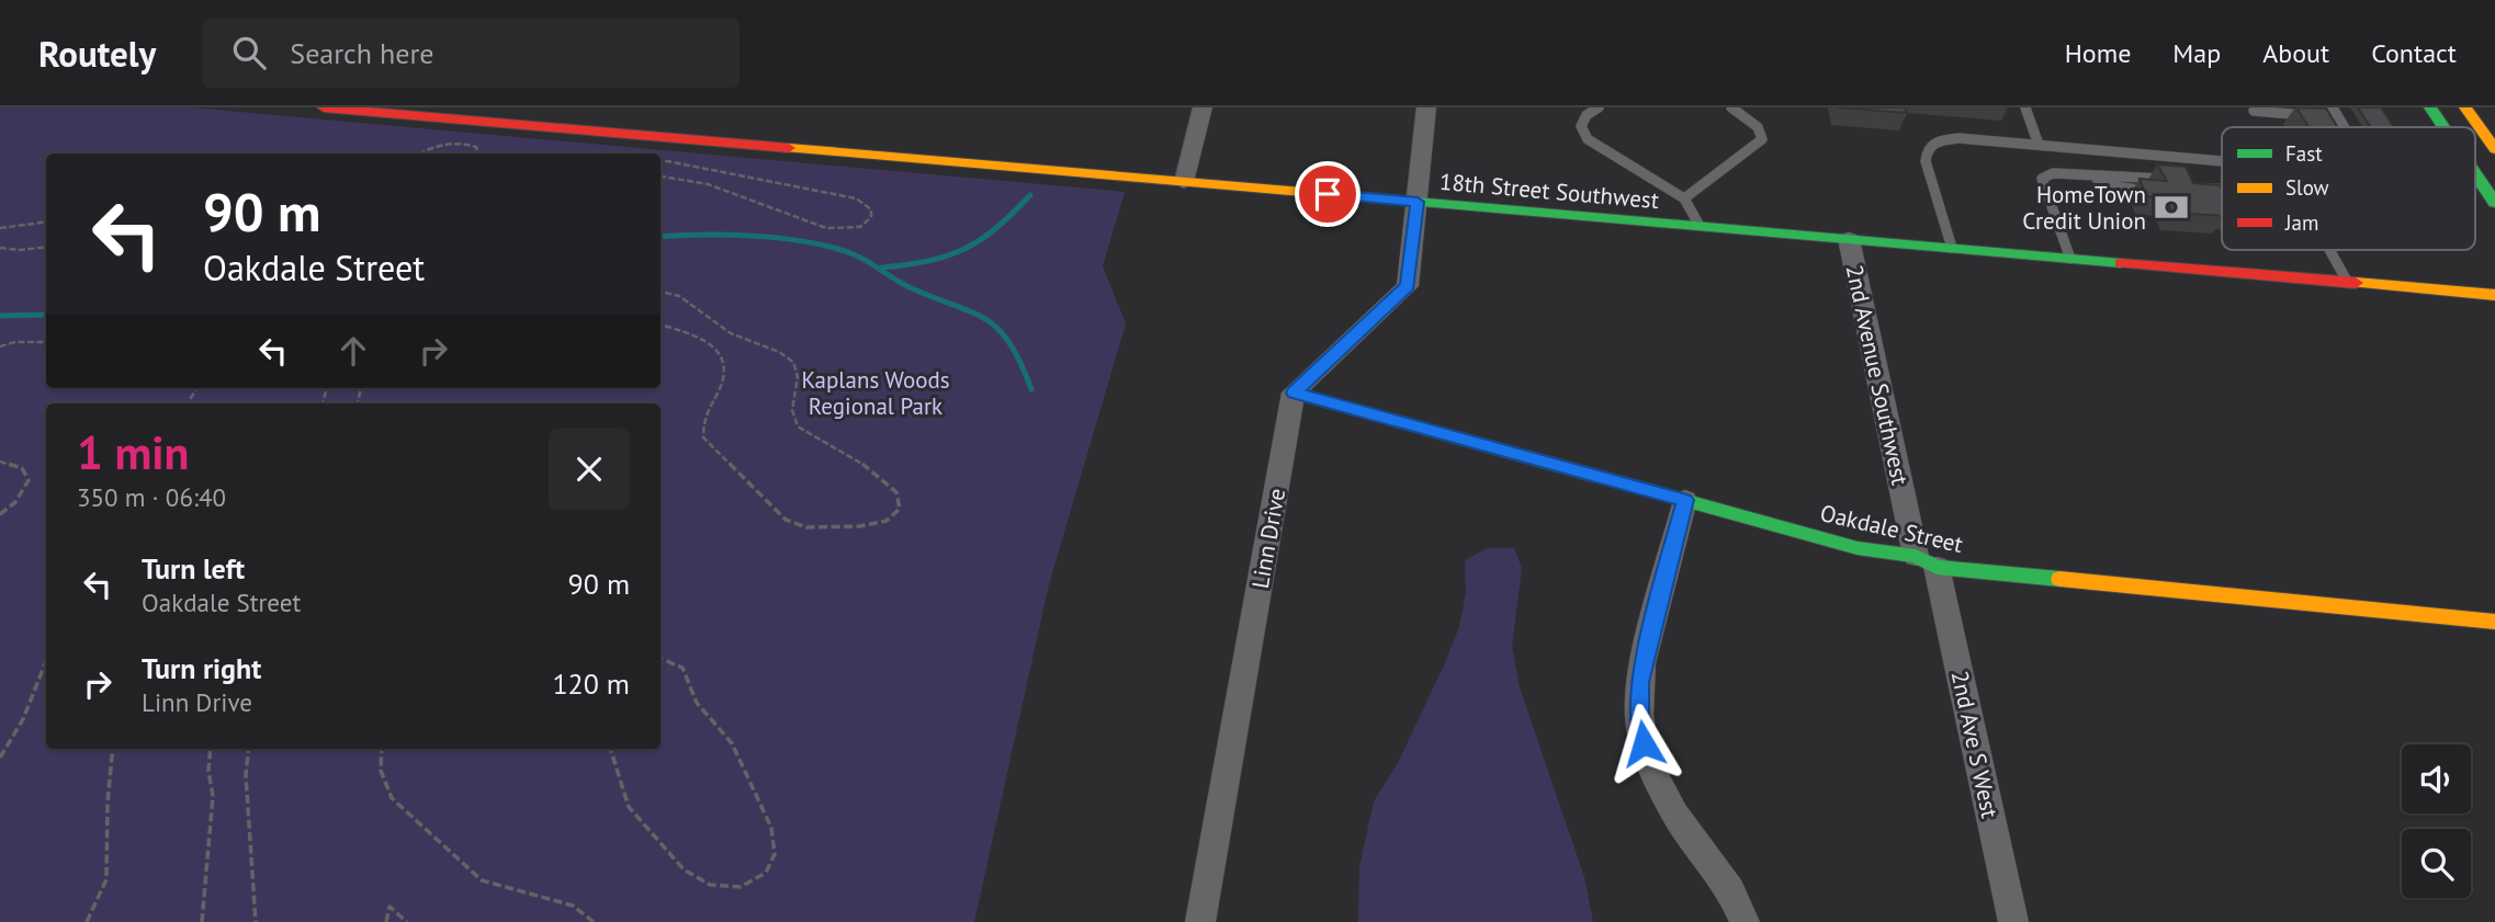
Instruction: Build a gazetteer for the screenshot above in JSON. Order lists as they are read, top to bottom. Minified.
{"streets":{"street":["18th Street Southwest","2nd Avenue Southwest","Oakdale Street","Linn Drive","2nd Ave S West"]},"crossings":[["18th Street Southwest","2nd Avenue Southwest"],["2nd Avenue Southwest","Oakdale Street"],["2nd Avenue Southwest","2nd Ave S West"],["Oakdale Street","Linn Drive"],["Oakdale Street","2nd Ave S West"]],"parks":["Kaplans Woods Regional Park"],"places":{"bank":["HomeTown Credit Union"]},"legend":["Fast","Slow","Jam"],"page":{"header":"Routely","search":"Search here","nav":["Home","Map","About","Contact"],"turn":["90 m","Oakdale Street"],"heading":["1 min","350 m · 06:40"],"list":[{"name":"Turn left","note":"Oakdale Street","value":"90 m"},{"name":"Turn right","note":"Linn Drive","value":"120 m"}]}}
